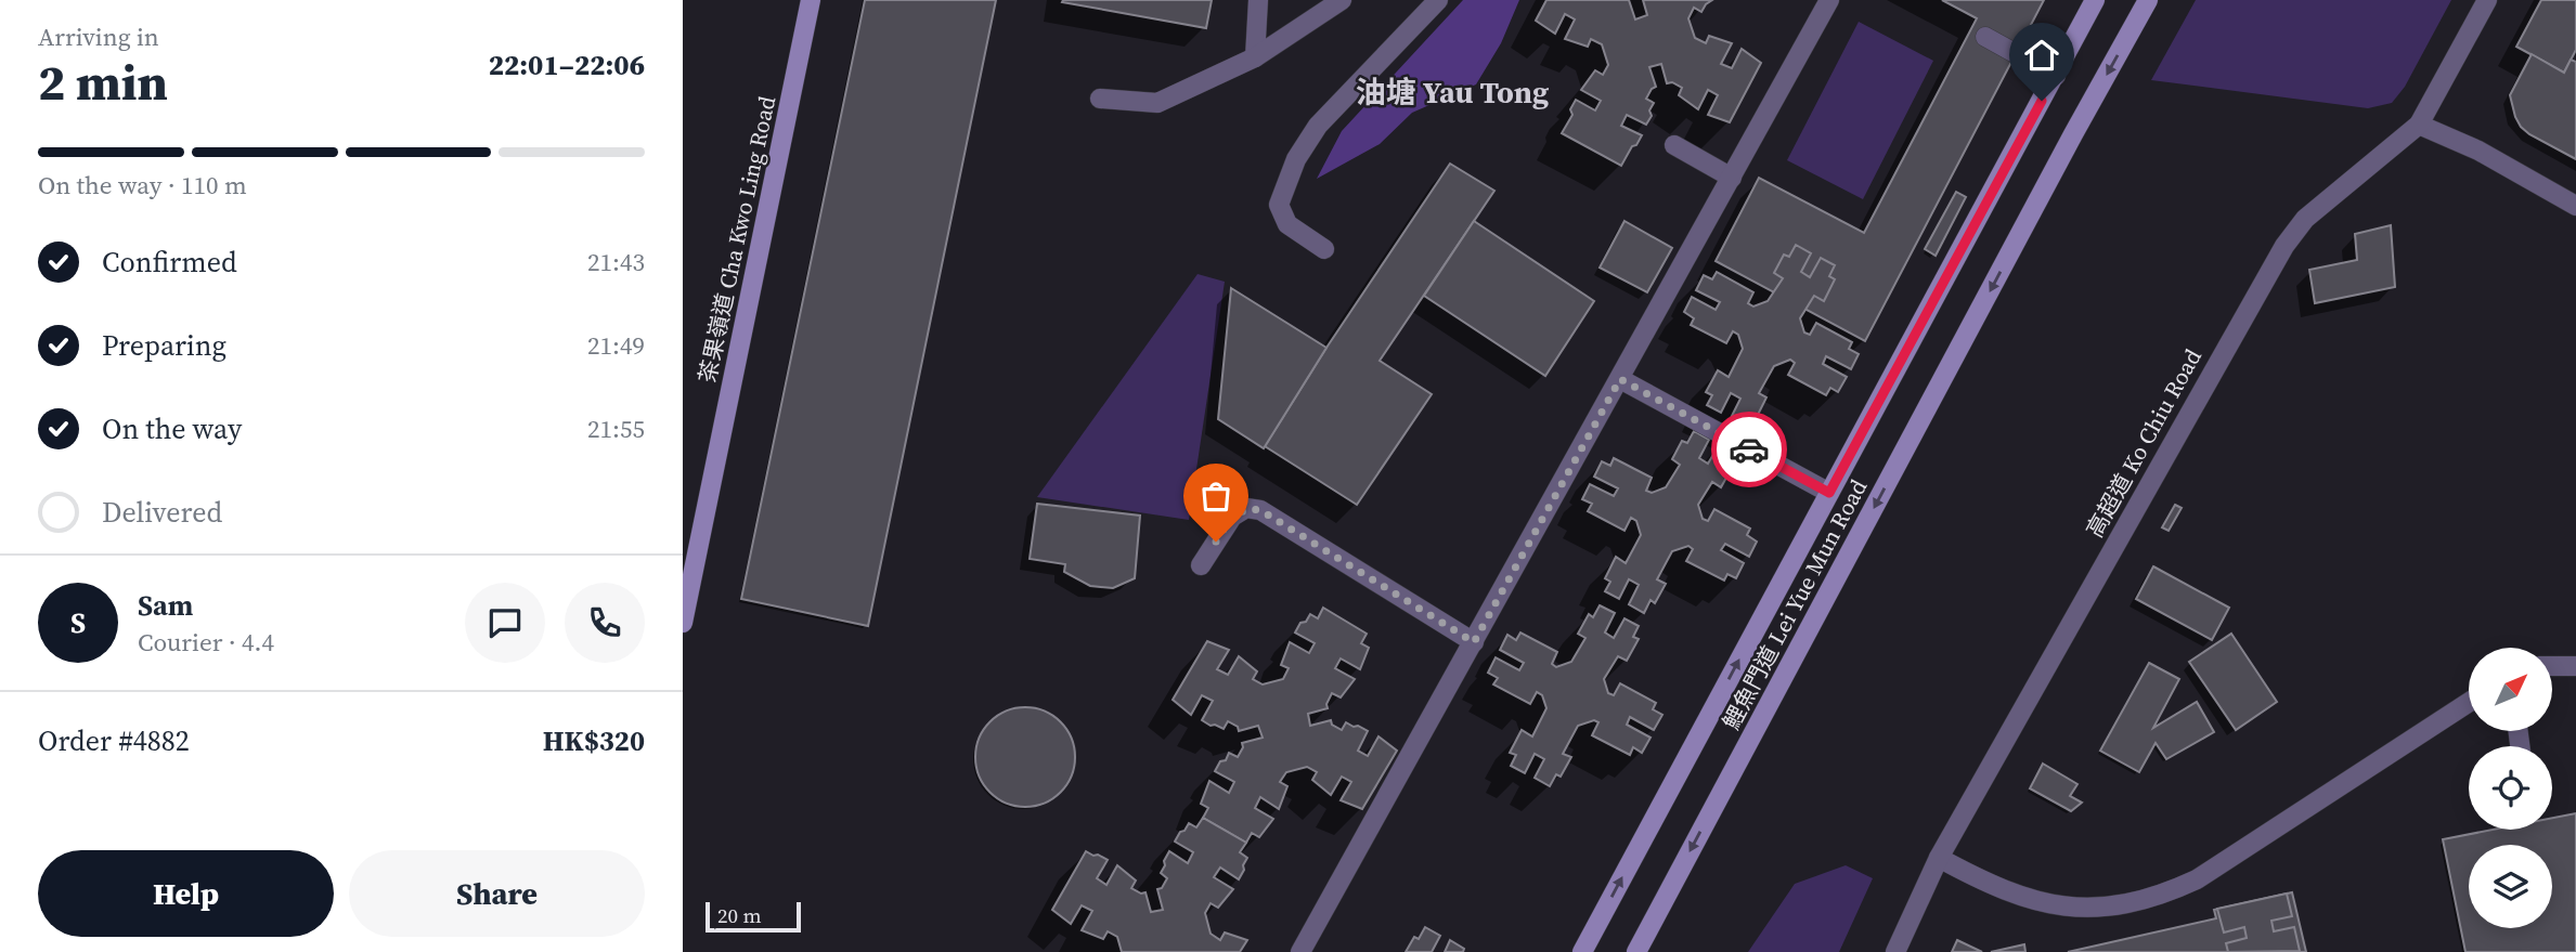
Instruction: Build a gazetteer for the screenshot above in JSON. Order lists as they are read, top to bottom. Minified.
{"streets":{"main road":["茶果嶺道 Cha Kwo Ling Road","鯉魚門道 Lei Yue Mun Road"],"street":["高超道 Ko Chiu Road"]},"districts":["油塘 Yau Tong"],"scale_bar":"20 m","north":"top right","page":{"heading":["2 min","Arriving in","22:01–22:06"],"panel":["Sam","Courier · 4.4","Order #4882","HK$320"],"bar":"On the way · 110 m","list":[["Confirmed","21:43"],["Preparing","21:49"],["On the way","21:55"],"Delivered"],"round":"S","buttons":["Help","Share"],"scale":"20 m"}}
